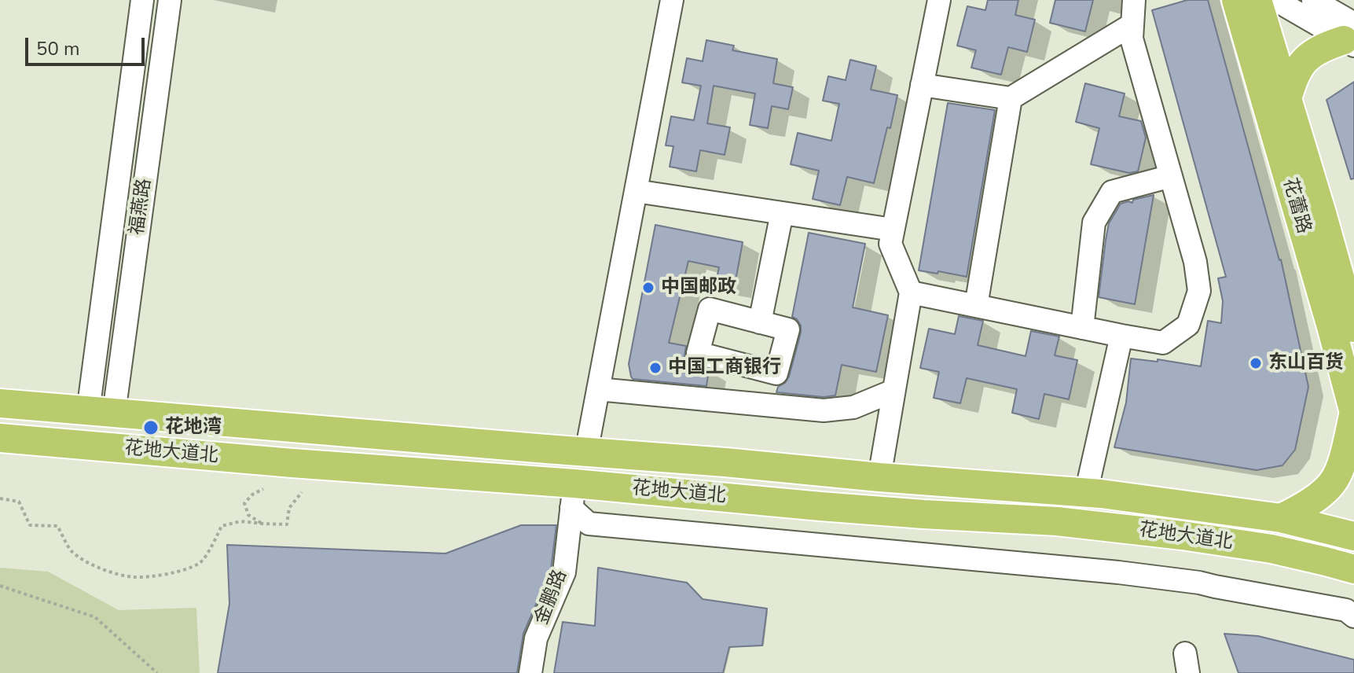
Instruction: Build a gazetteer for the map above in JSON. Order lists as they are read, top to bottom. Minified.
{"streets":{"main road":["花蕾路","花地大道北"],"street":["福燕路","金鹏路"]},"crossings":[["福燕路","花地大道北"],["花地大道北","金鹏路"]],"places":["中国邮政","东山百货","中国工商银行","花地湾"],"scale_bar":"50 m"}
